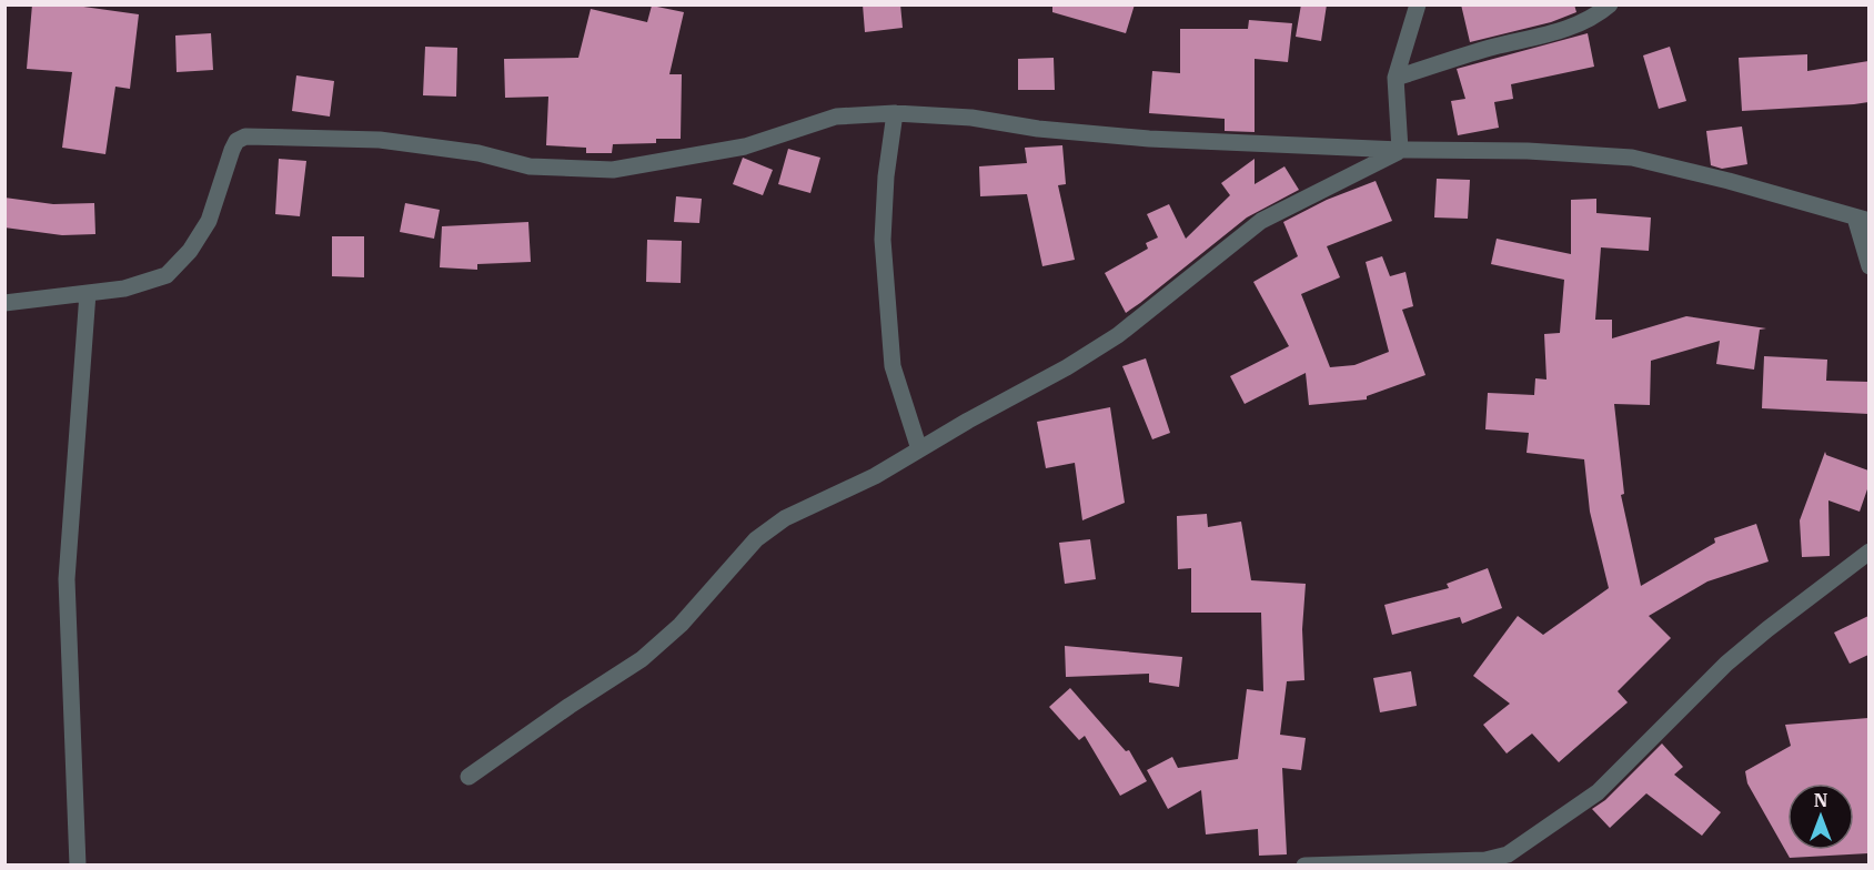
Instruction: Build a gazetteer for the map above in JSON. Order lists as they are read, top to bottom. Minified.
{"north":"top"}
